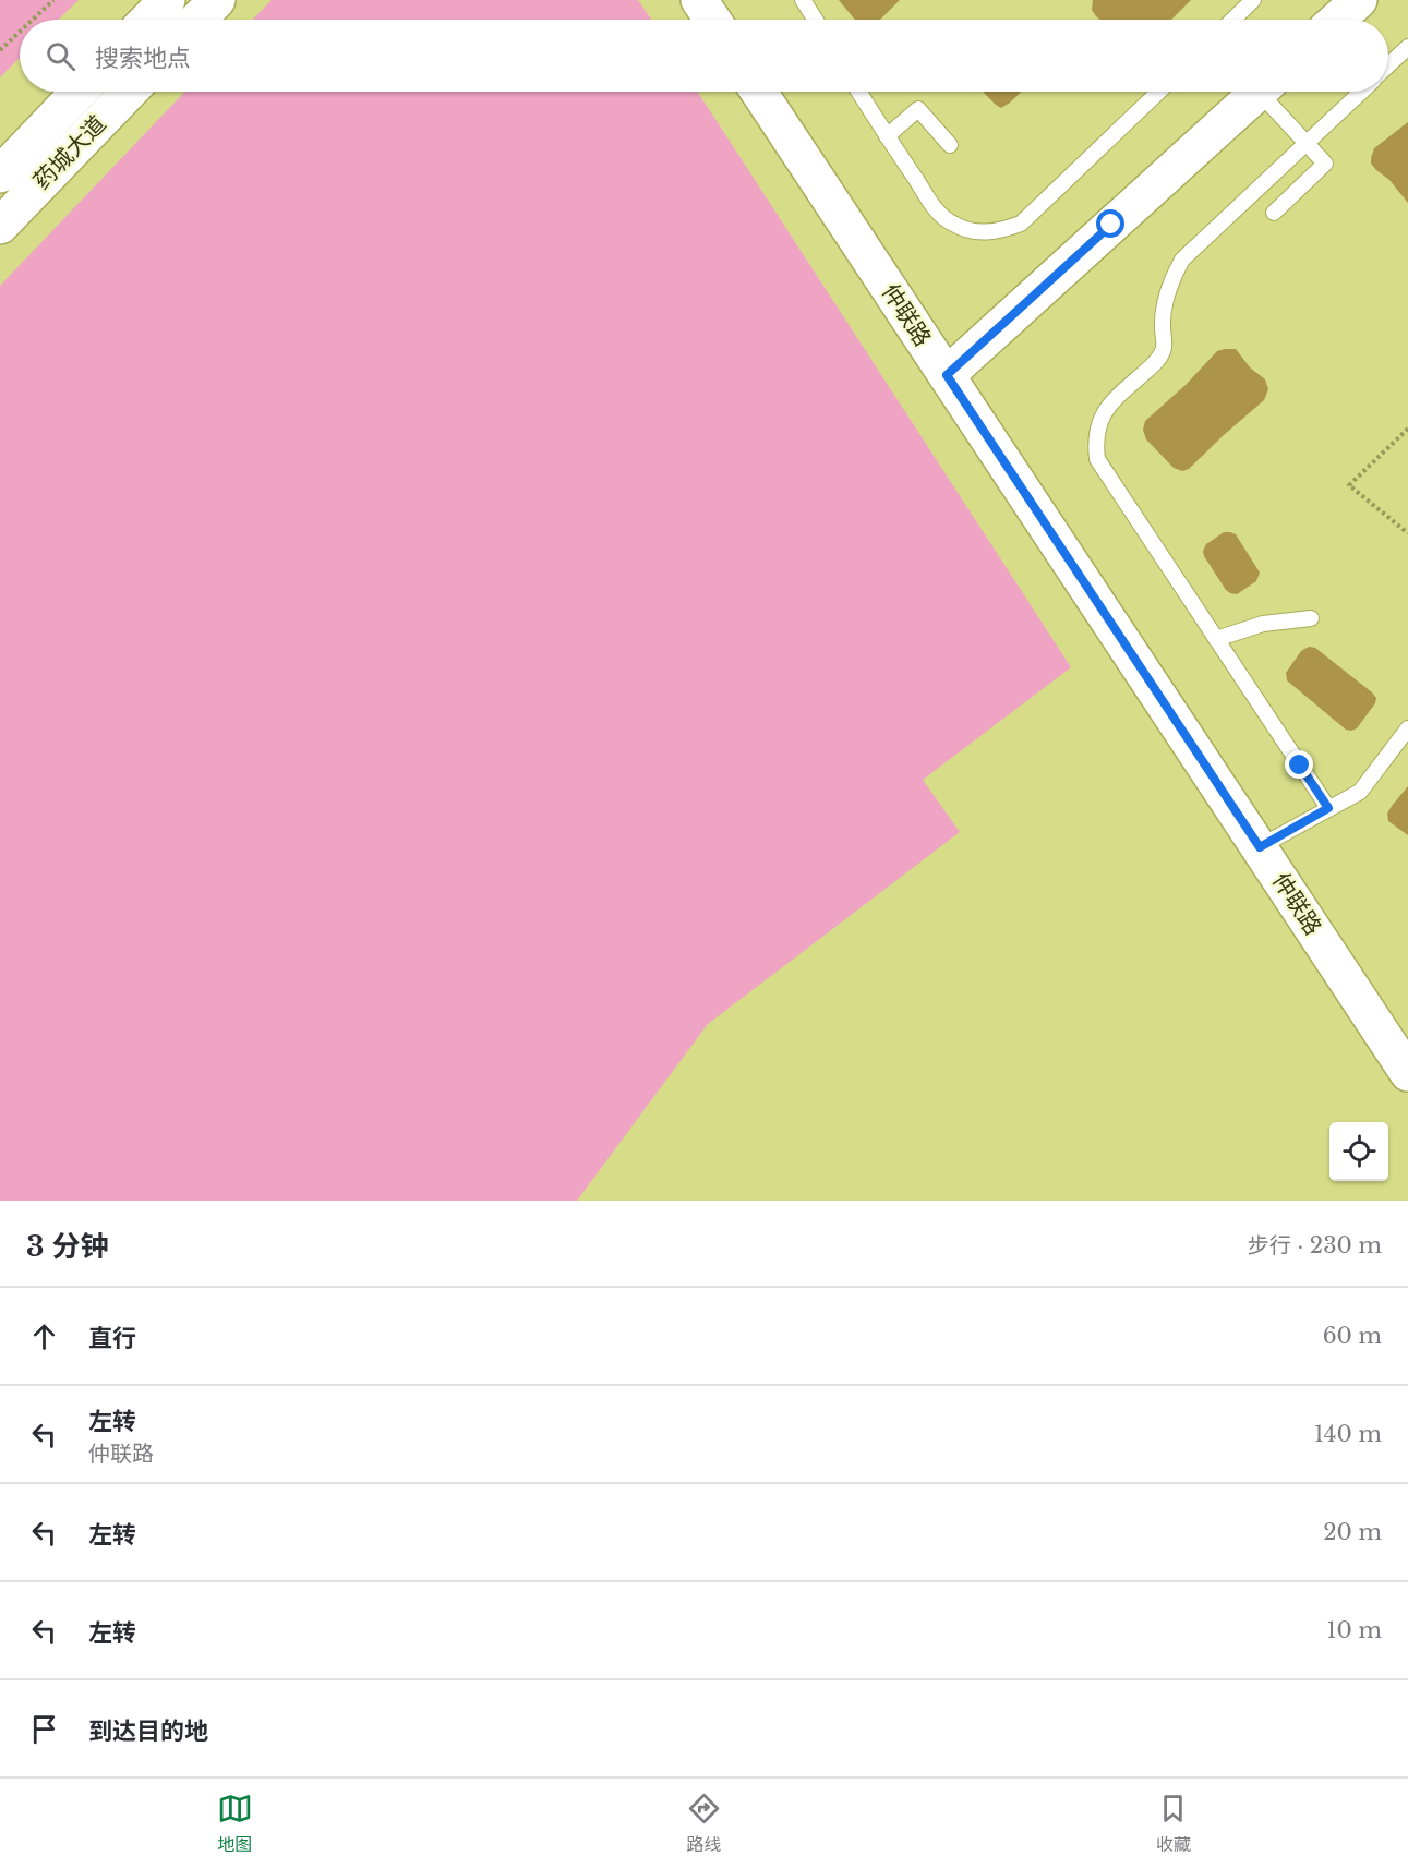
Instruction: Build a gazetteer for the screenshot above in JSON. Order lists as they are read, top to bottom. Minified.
{"streets":{"street":["药城大道","仲联路"]},"page":{"search":"搜索地点","heading":["3 分钟","步行 · 230 m"],"list":[["直行","60 m"],["左转","仲联路","140 m"],["左转","20 m"],["左转","10 m"],"到达目的地"],"nav":["地图","路线","收藏"]}}
